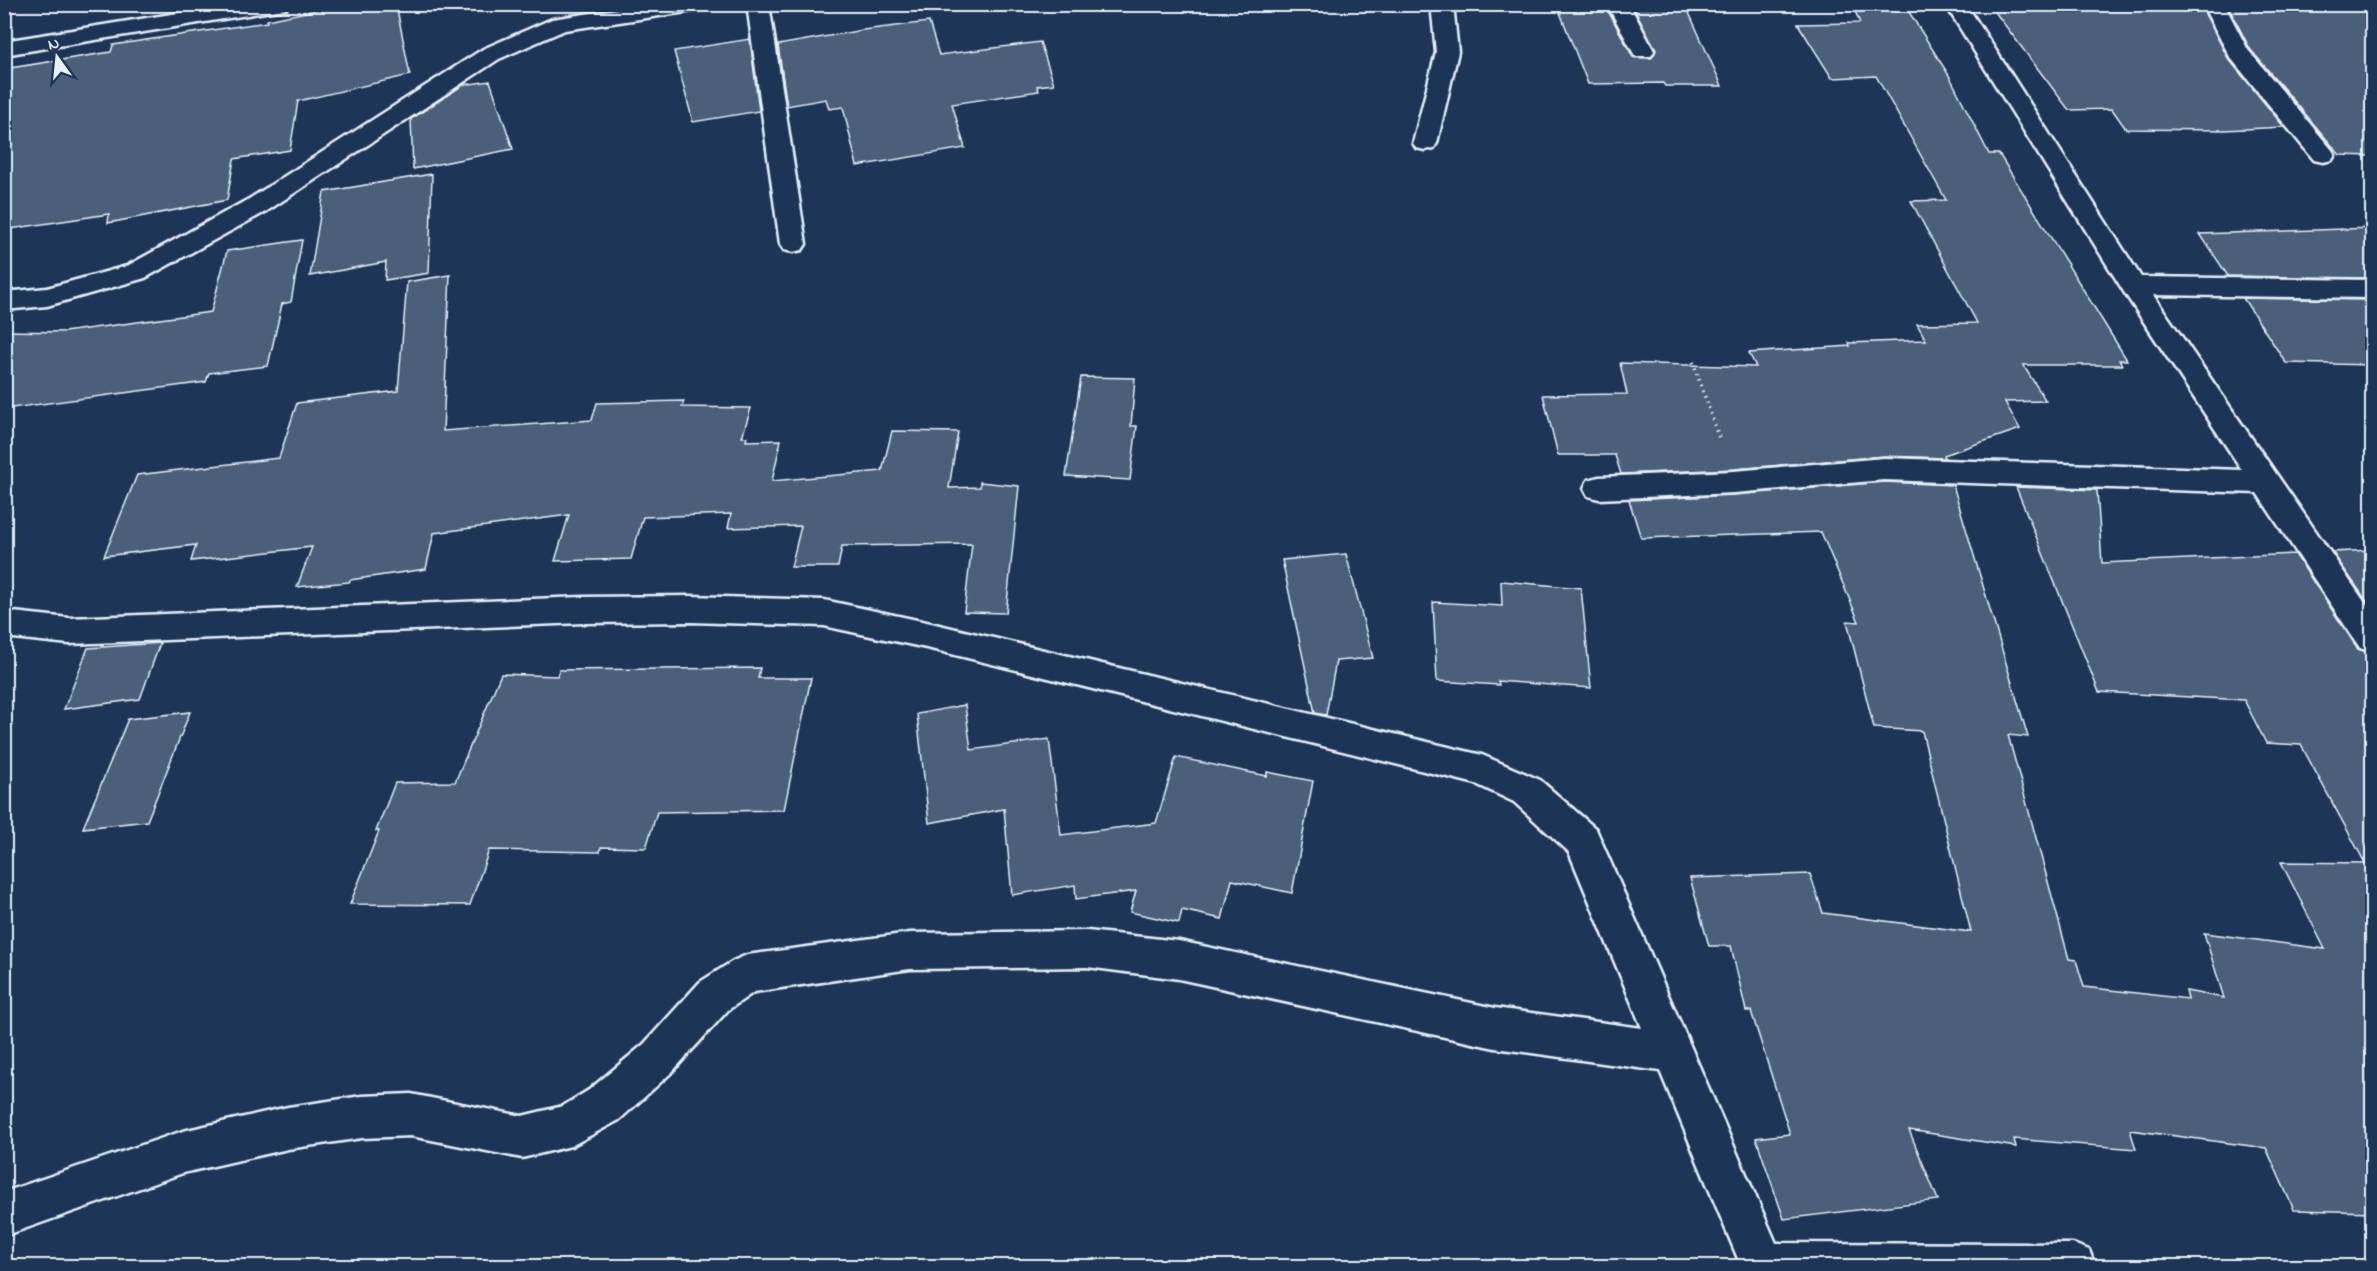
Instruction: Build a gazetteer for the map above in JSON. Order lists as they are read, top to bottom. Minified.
{"north":"top"}
